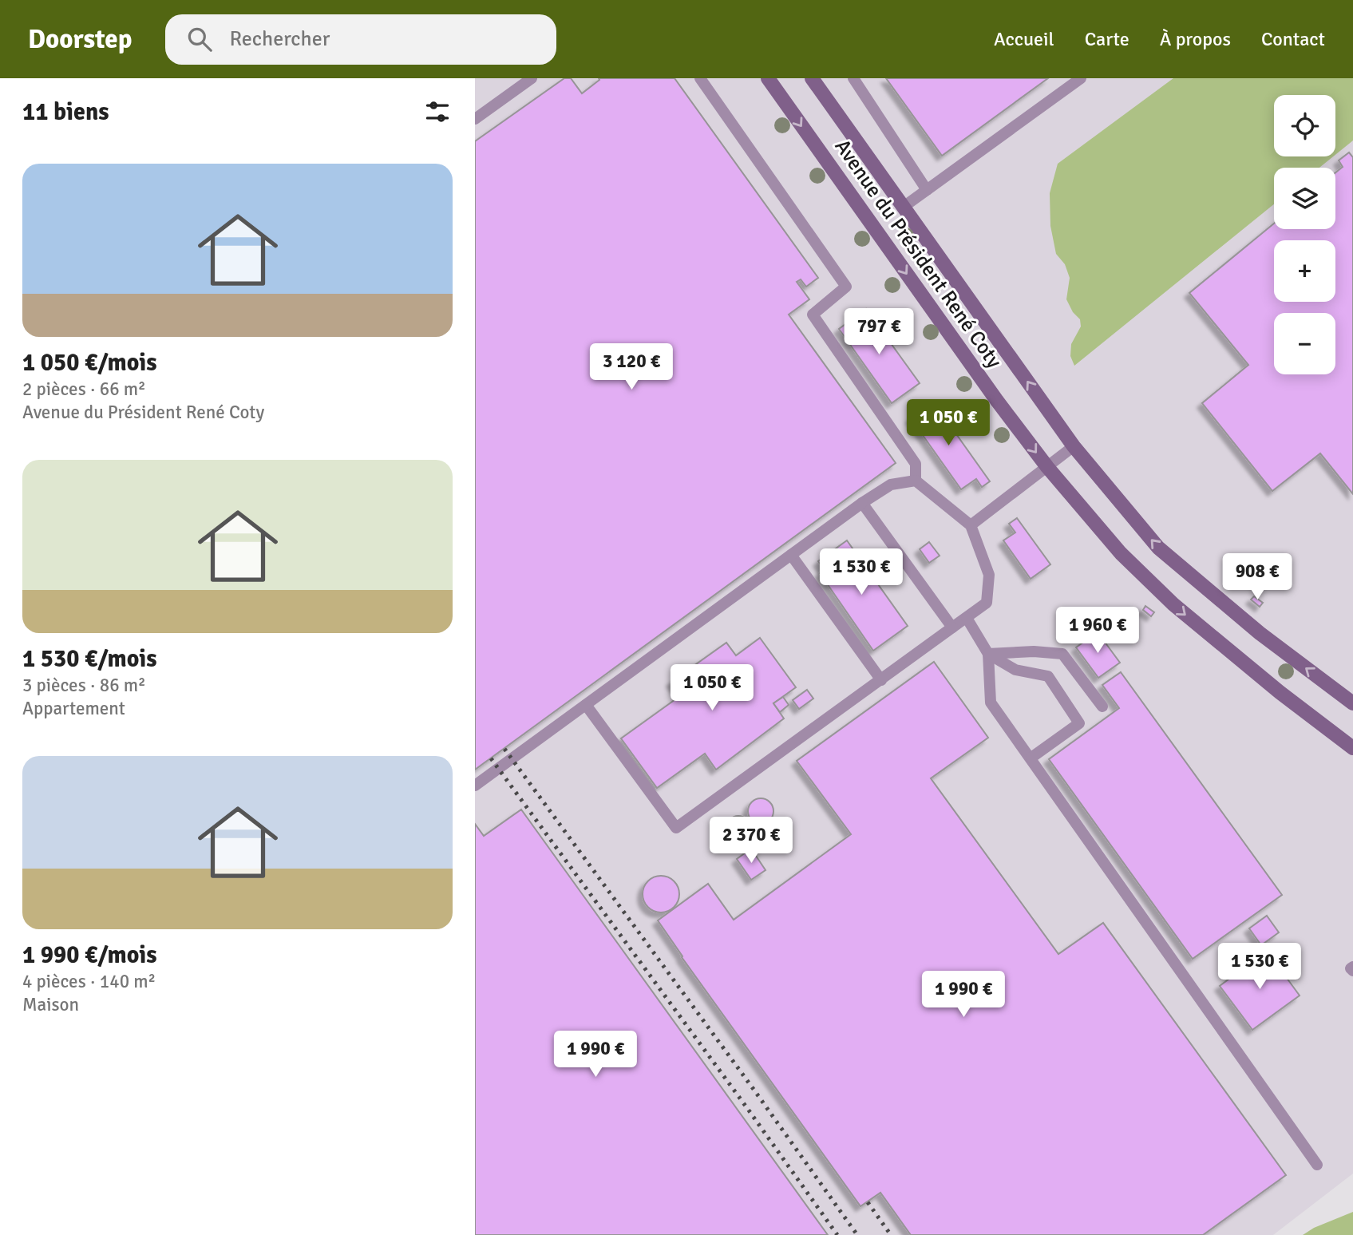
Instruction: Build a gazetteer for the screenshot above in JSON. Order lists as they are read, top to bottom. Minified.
{"streets":{"main road":["Avenue du Président René Coty"]},"page":{"header":"Doorstep","search":"Rechercher","nav":["Accueil","Carte","À propos","Contact"],"heading":"11 biens","map_buttons":["+","−"],"list":[{"name":"1 050 €/mois","note":"2 pièces · 66 m² · Avenue du Président René Coty"},{"name":"1 530 €/mois","note":"3 pièces · 86 m² · Appartement"},{"name":"1 990 €/mois","note":"4 pièces · 140 m² · Maison"}],"price":["797 €","3 120 €","1 050 €","1 530 €","908 €","1 960 €","1 050 €","2 370 €","1 530 €","1 990 €","1 990 €"]}}
